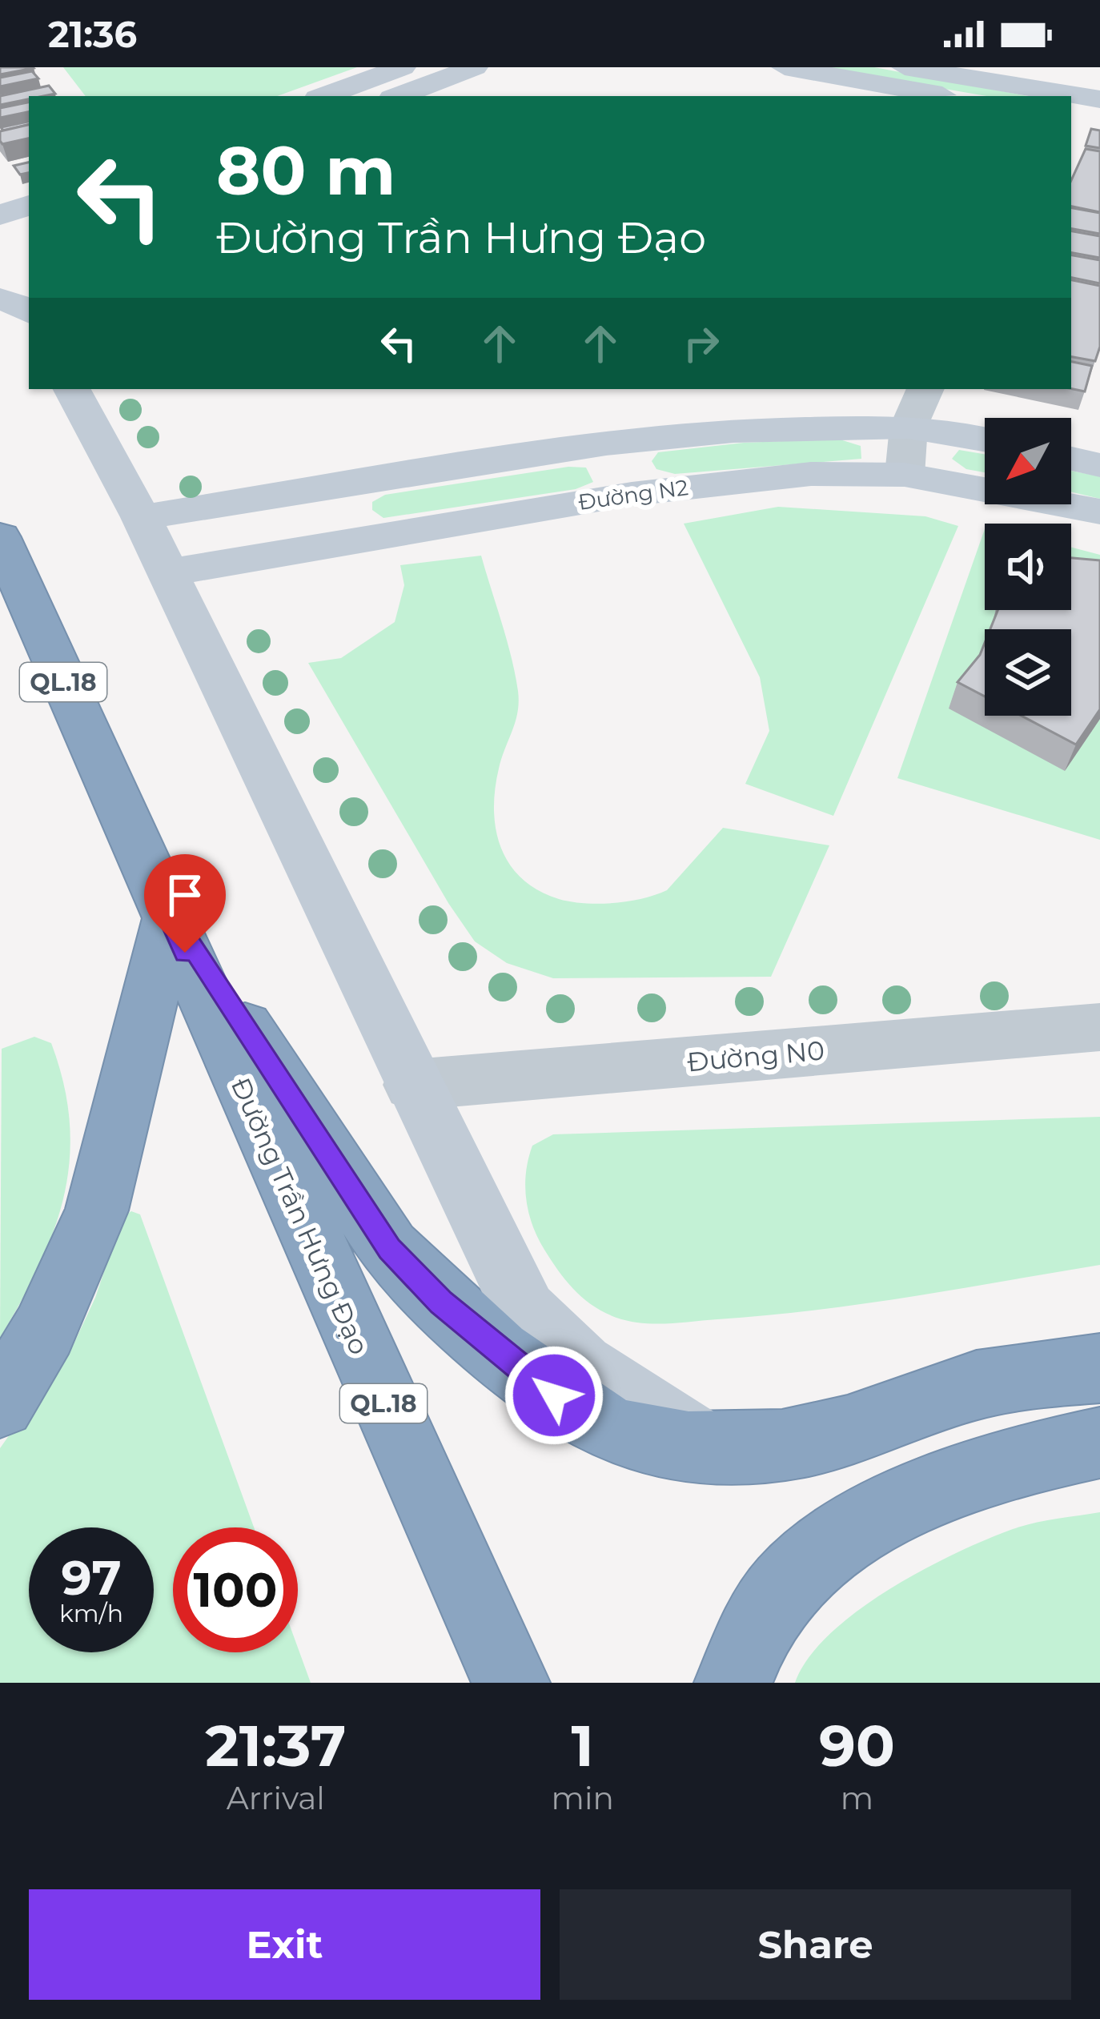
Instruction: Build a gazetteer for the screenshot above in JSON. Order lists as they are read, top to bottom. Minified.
{"streets":{"highway":["QL.18","Đường Trần Hưng Đạo"],"street":["Đường N2","Đường N0"]},"crossings":[["QL.18","Đường Trần Hưng Đạo"]],"north":"bottom left","page":{"status":"21:36","turn":["80 m","Đường Trần Hưng Đạo"],"speed":"97 km/h","limit":"100","eta":["21:37","Arrival","1","min","90","m"],"buttons":["Exit","Share"]}}
